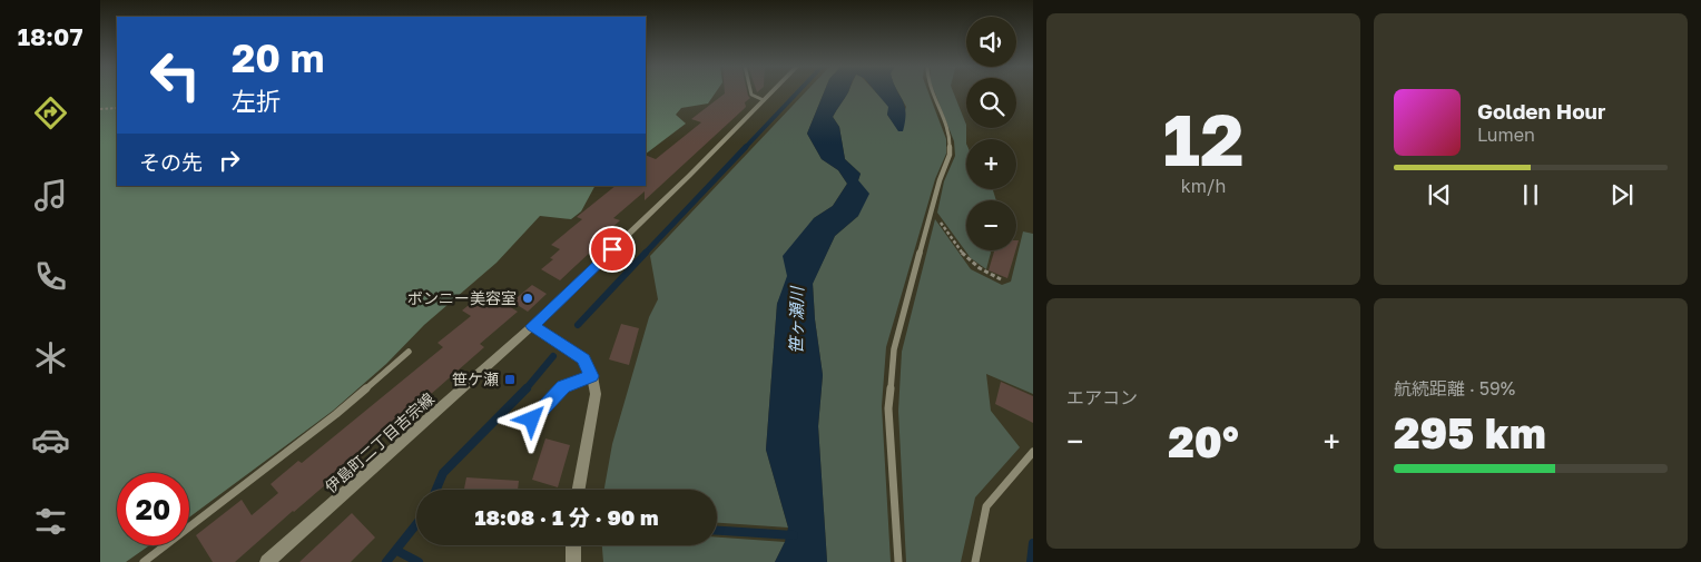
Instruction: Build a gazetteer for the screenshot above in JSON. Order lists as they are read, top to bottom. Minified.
{"streets":{"street":["伊島町二丁目吉宗線"]},"water":["笹ヶ瀬川"],"places":{"other":["ボンニー美容室"],"transit":["笹ケ瀬"]},"page":{"tabs":"18:07","tile":[["12","km/h"],"エアコン",["航続距離 · 59%","295 km"]],"map_buttons":["+","−"],"turn":["20 m","左折"],"song":["Golden Hour","Lumen"],"then":"その先","heat":["−","20°","+"],"limit":"20","trip":"18:08 · 1 分 · 90 m"}}
